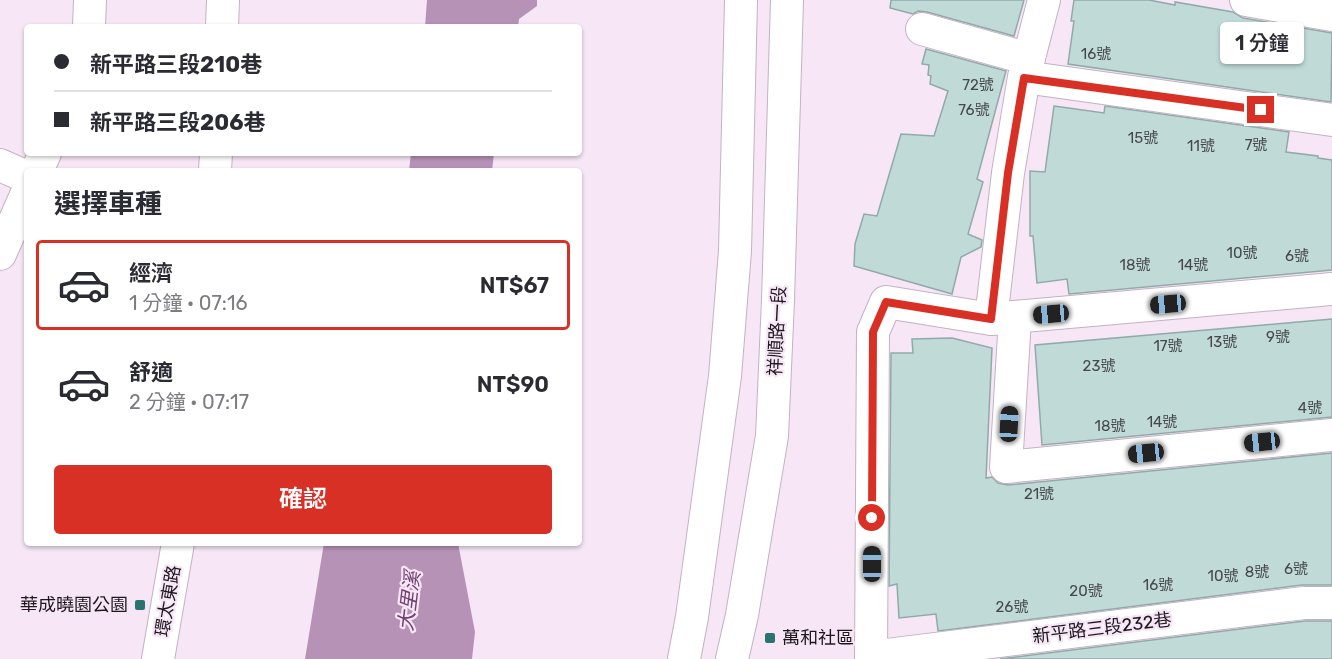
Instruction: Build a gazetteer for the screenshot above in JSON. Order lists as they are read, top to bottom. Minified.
{"streets":{"street":["祥順路一段","環太東路","新平路三段232巷"]},"water":["大里溪"],"places":{"transit":["華成曉園公園","萬和社區"]},"house_numbers":["16號","72號","76號","15號","7號","11號","10號","6號","18號","14號","9號","13號","17號","23號","4號","14號","18號","21號","6號","8號","10號","16號","20號","26號"],"page":{"bubble":"1 分鐘","banner":["新平路三段210巷","新平路三段206巷"],"heading":"選擇車種","list":[{"name":"經濟","note":"1 分鐘 · 07:16","value":"NT$67"},{"name":"舒適","note":"2 分鐘 · 07:17","value":"NT$90"}],"buttons":"確認"}}
